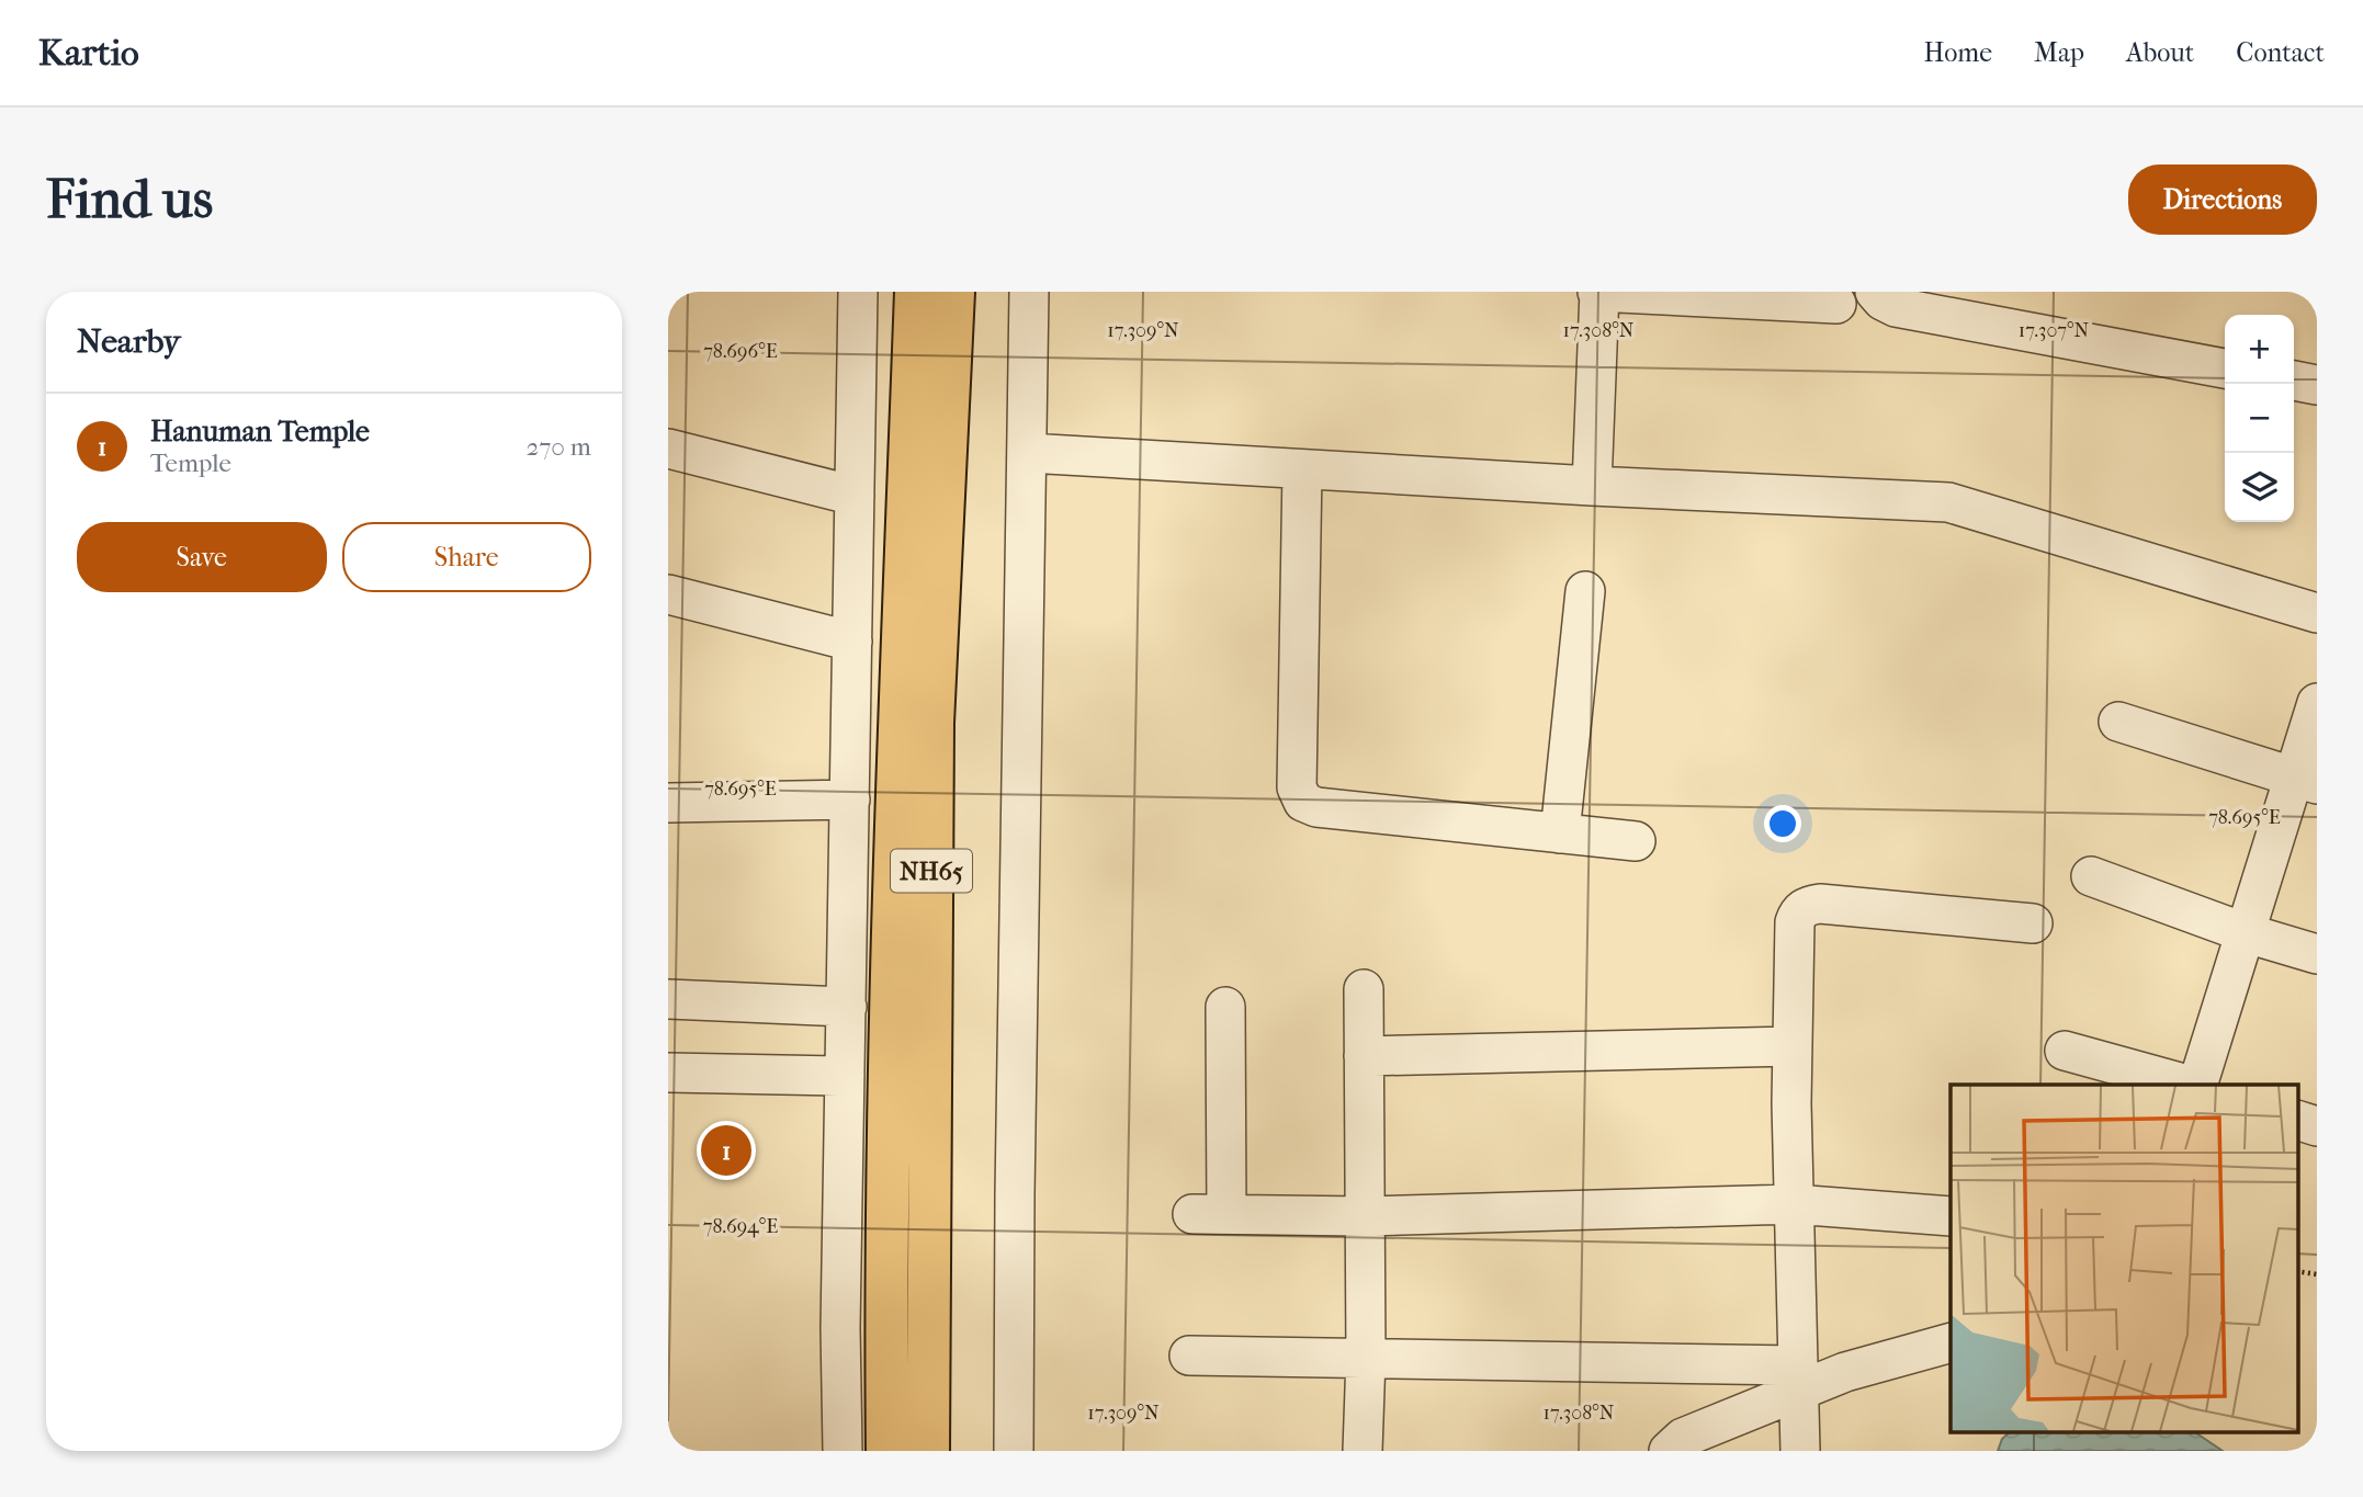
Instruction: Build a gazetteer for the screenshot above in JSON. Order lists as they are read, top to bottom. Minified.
{"streets":{"highway":["NH65"]},"page":{"header":"Kartio","nav":["Home","Map","About","Contact"],"buttons":["Directions",["Save","Share"]],"title":"Find us","heading":"Nearby","map_buttons":["+","−"],"list":[{"mark":"1","name":"Hanuman Temple","note":"Temple","value":"270 m"}],"pins":"1"},"coordinates":["17.309°N","17.308°N","17.307°N","78.696°E","78.695°E","78.694°E"]}
